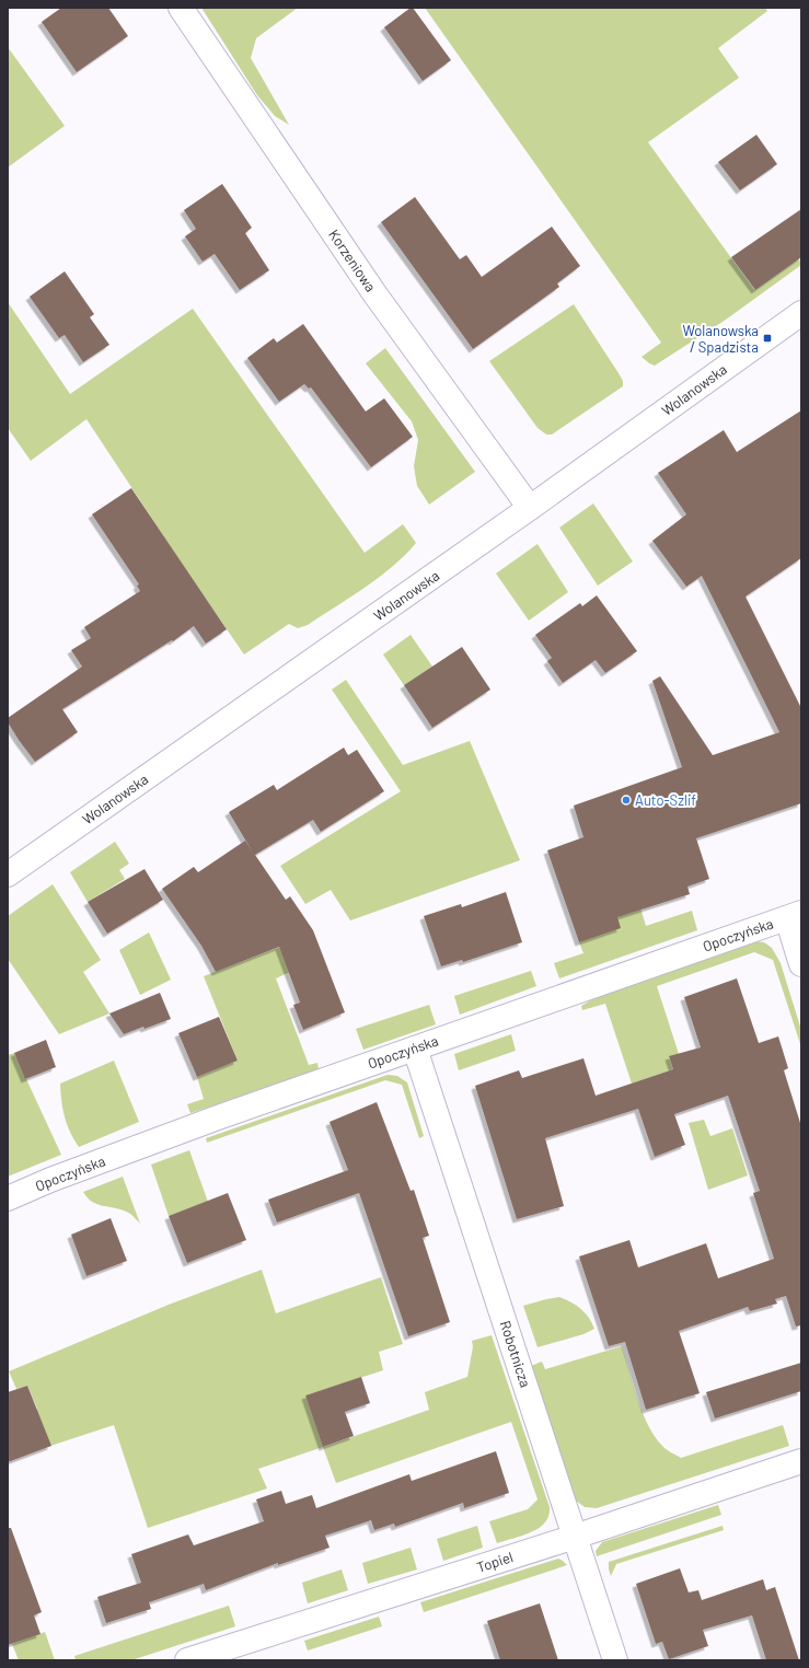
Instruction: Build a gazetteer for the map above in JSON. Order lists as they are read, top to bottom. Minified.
{"streets":{"street":["Korzeniowa","Wolanowska","Opoczyńska","Robotnicza","Topiel"]},"crossings":[["Korzeniowa","Wolanowska"],["Opoczyńska","Robotnicza"],["Robotnicza","Topiel"]],"places":{"transit":["Wolanowska / Spadzista"],"other":["Auto-Szlif"]}}
